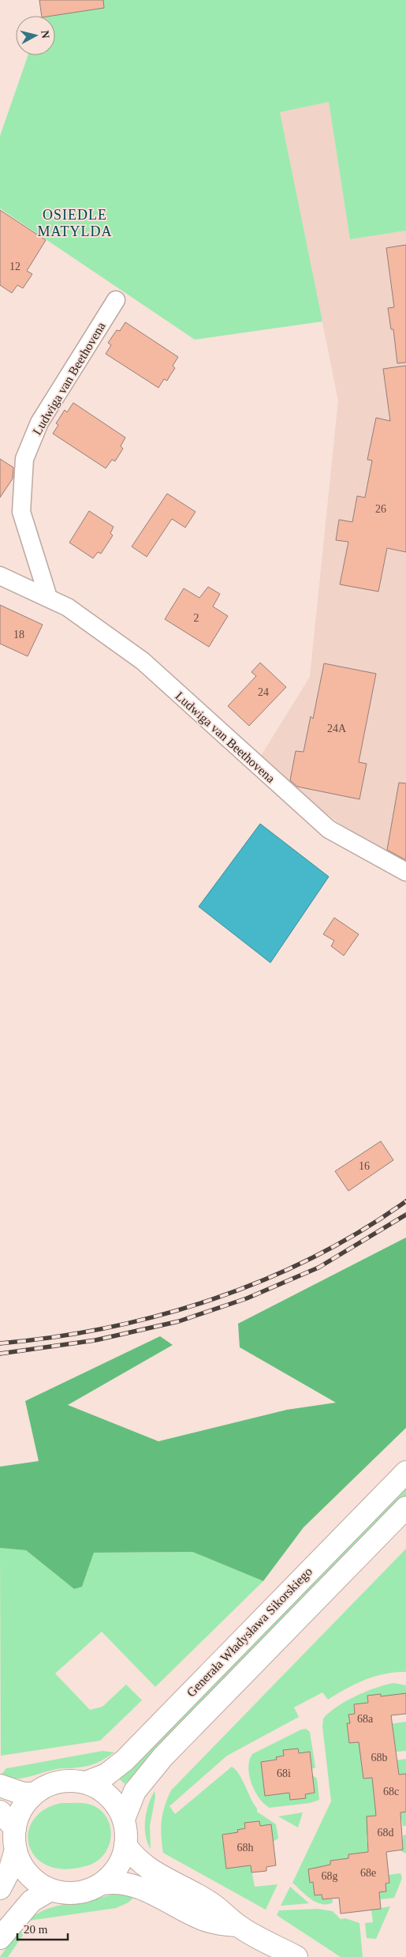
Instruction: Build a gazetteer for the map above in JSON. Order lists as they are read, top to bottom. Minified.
{"streets":{"main road":["Generała Władysława Sikorskiego"],"street":["Ludwiga van Beethovena"]},"districts":["OSIEDLE MATYLDA"],"house_numbers":["12","26","2","18","24","24A","16","68a","68b","68i","68c","68d","68h","68e","68g"],"scale_bar":"20 m","north":"right"}
